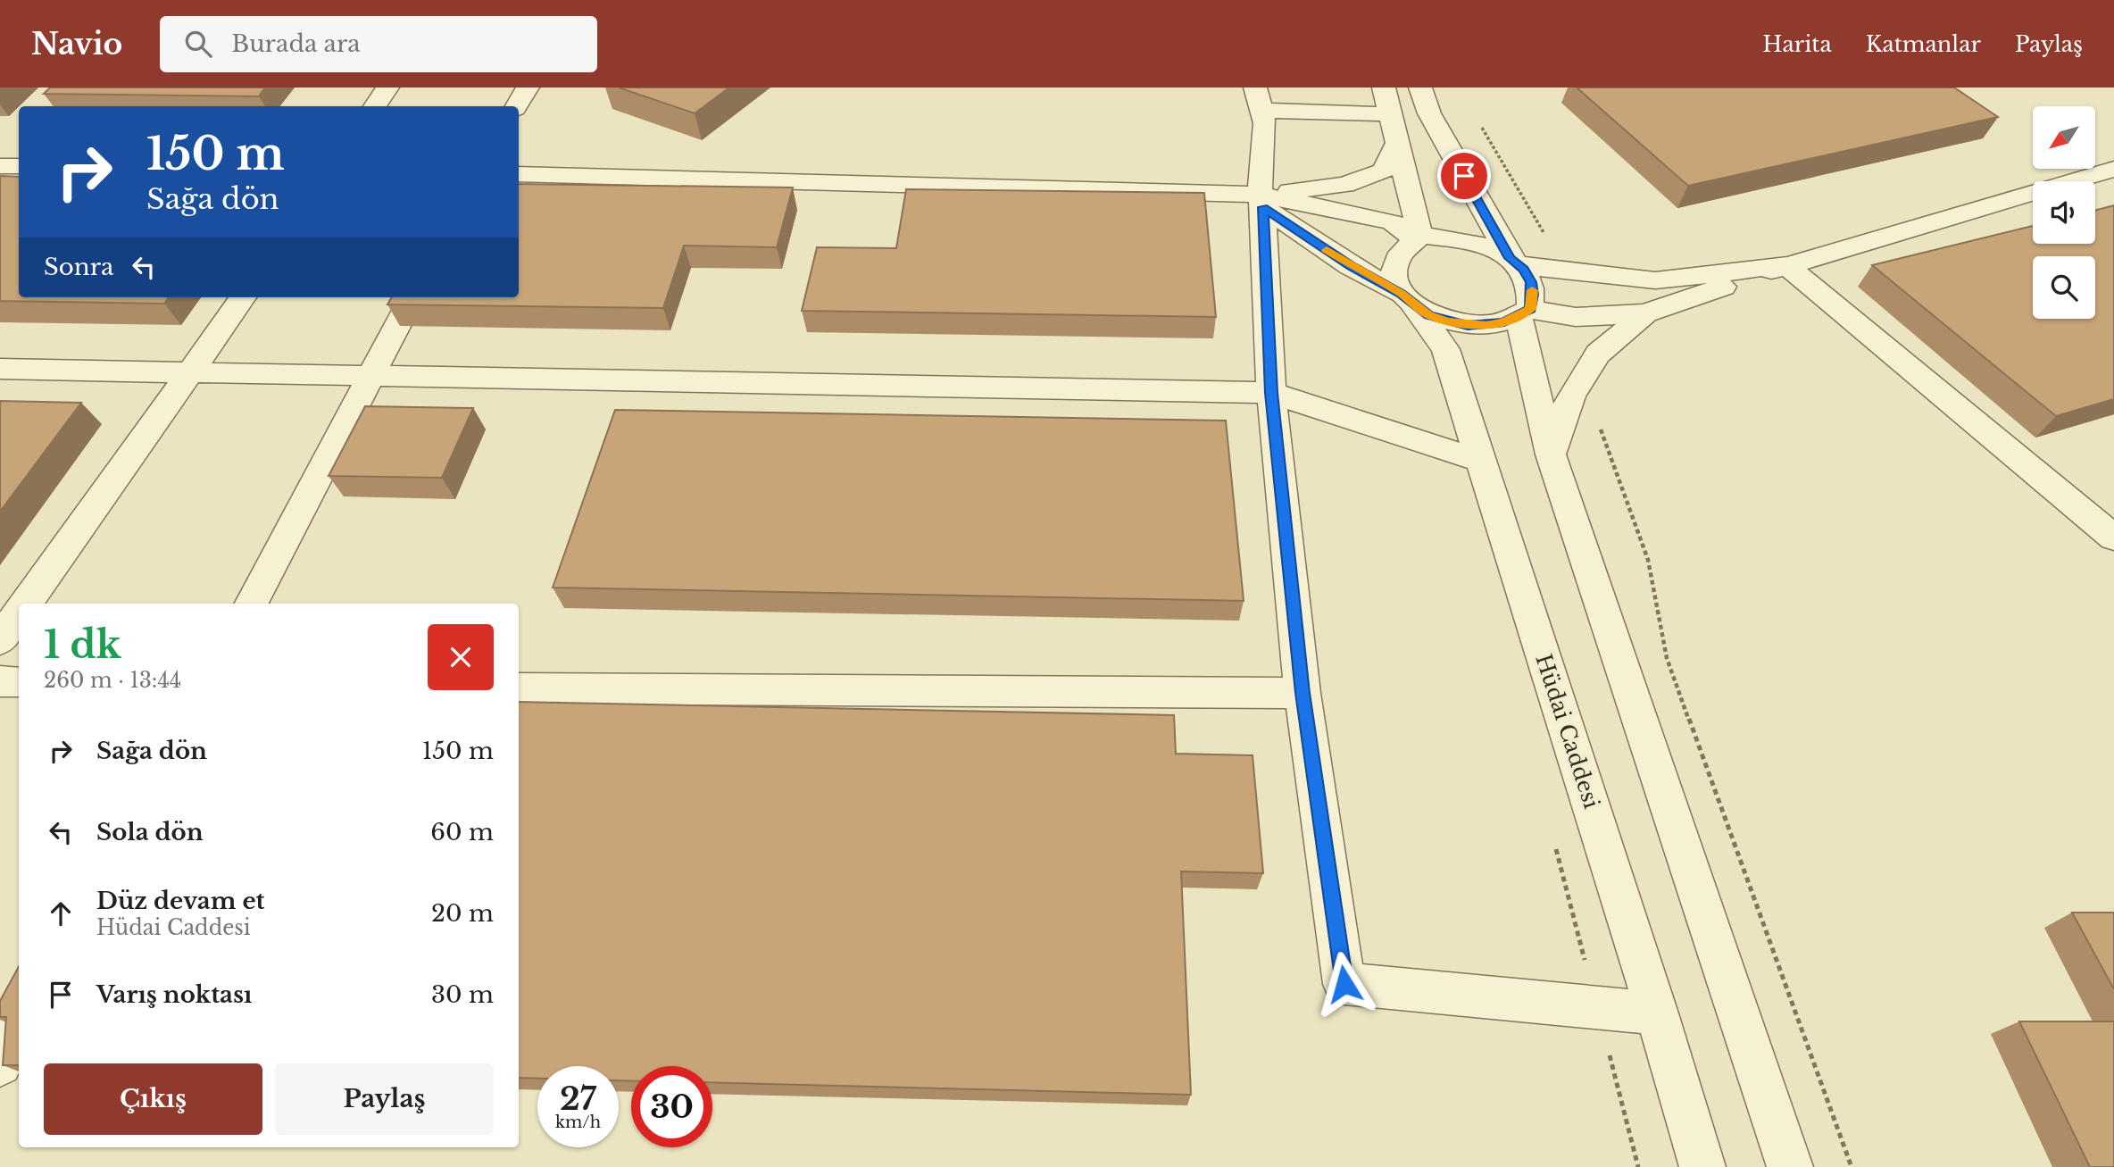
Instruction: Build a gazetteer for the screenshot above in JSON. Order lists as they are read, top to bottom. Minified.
{"streets":{"street":["Hüdai Caddesi"]},"north":"bottom left","page":{"header":"Navio","search":"Burada ara","nav":["Harita","Katmanlar","Paylaş"],"turn":["150 m","Sağa dön"],"then":"Sonra","heading":["1 dk","260 m · 13:44"],"list":[{"name":"Sağa dön","value":"150 m"},{"name":"Sola dön","value":"60 m"},{"name":"Düz devam et","note":"Hüdai Caddesi","value":"20 m"},{"name":"Varış noktası","value":"30 m"}],"buttons":["Çıkış","Paylaş"],"speed":"27 km/h","limit":"30"}}
